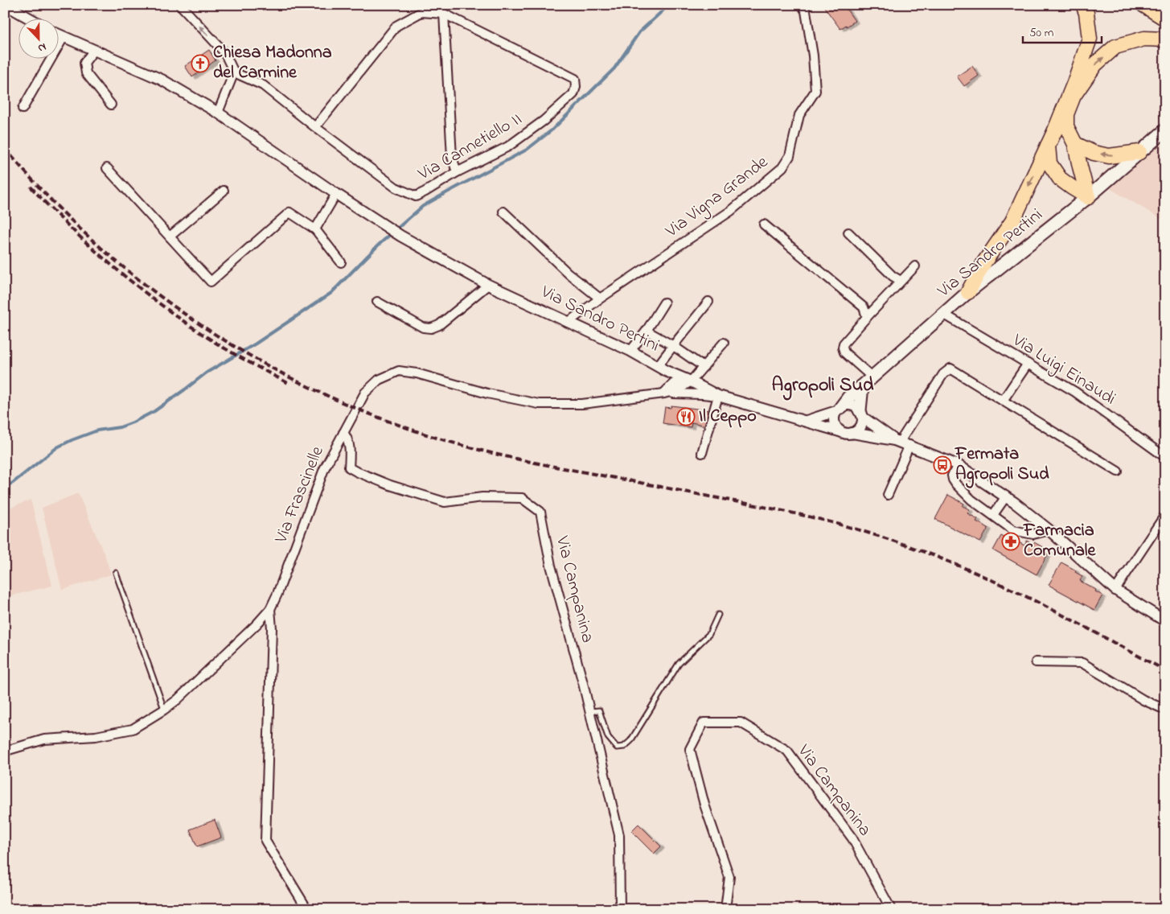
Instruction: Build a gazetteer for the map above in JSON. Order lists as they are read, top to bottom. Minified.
{"streets":{"main road":["Via Sandro Pertini"],"street":["Via Cannetiello II","Via Vigna Grande","Via Luigi Einaudi","Via Frascinelle","Via Campanina"]},"crossings":[["Via Vigna Grande","Via Sandro Pertini"],["Via Sandro Pertini","Via Luigi Einaudi"],["Via Sandro Pertini","Via Frascinelle"],["Via Frascinelle","Via Campanina"]],"districts":["Agropoli Sud"],"places":{"church":["Chiesa Madonna del Carmine"],"restaurant":["Il Ceppo"],"bus stop":["Fermata Agropoli Sud"],"pharmacy":["Farmacia Comunale"]},"scale_bar":"50 m","north":"bottom"}
